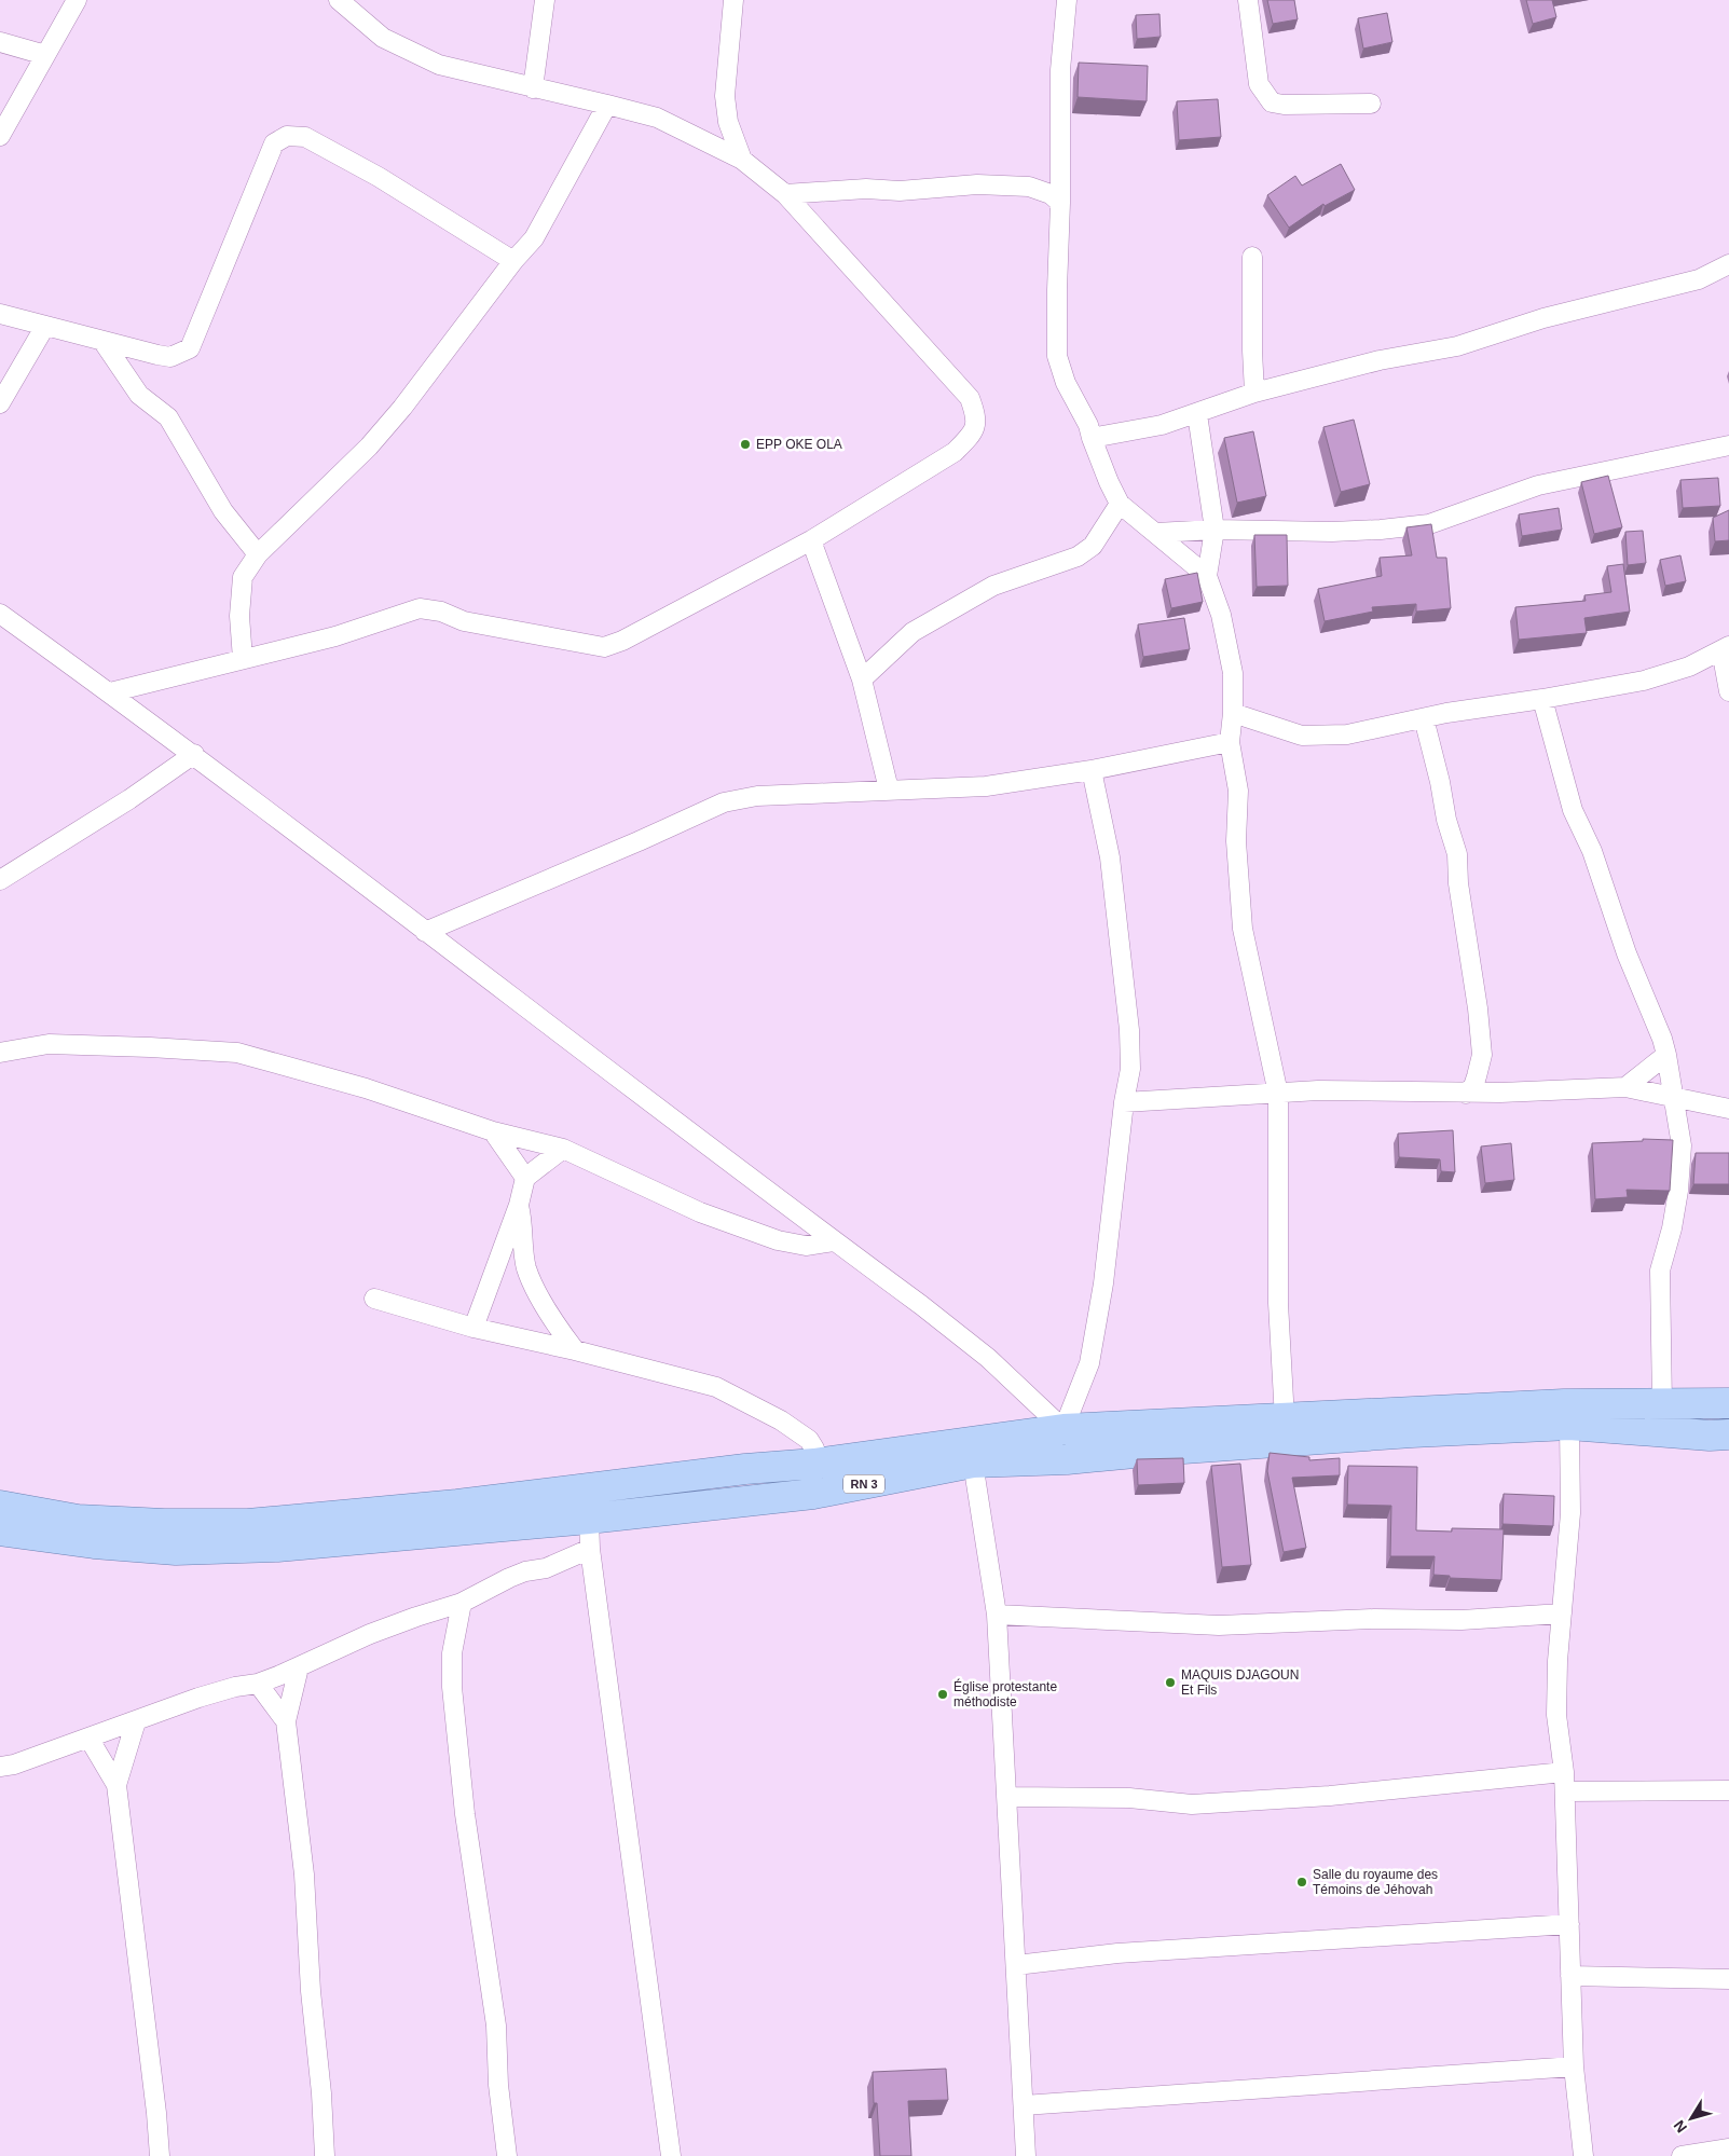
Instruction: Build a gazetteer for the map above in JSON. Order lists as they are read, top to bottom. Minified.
{"streets":{"main road":["RN 3"]},"places":["EPP OKE OLA","MAQUIS DJAGOUN Et Fils","Église protestante méthodiste","Salle du royaume des Témoins de Jéhovah"],"north":"bottom left"}
